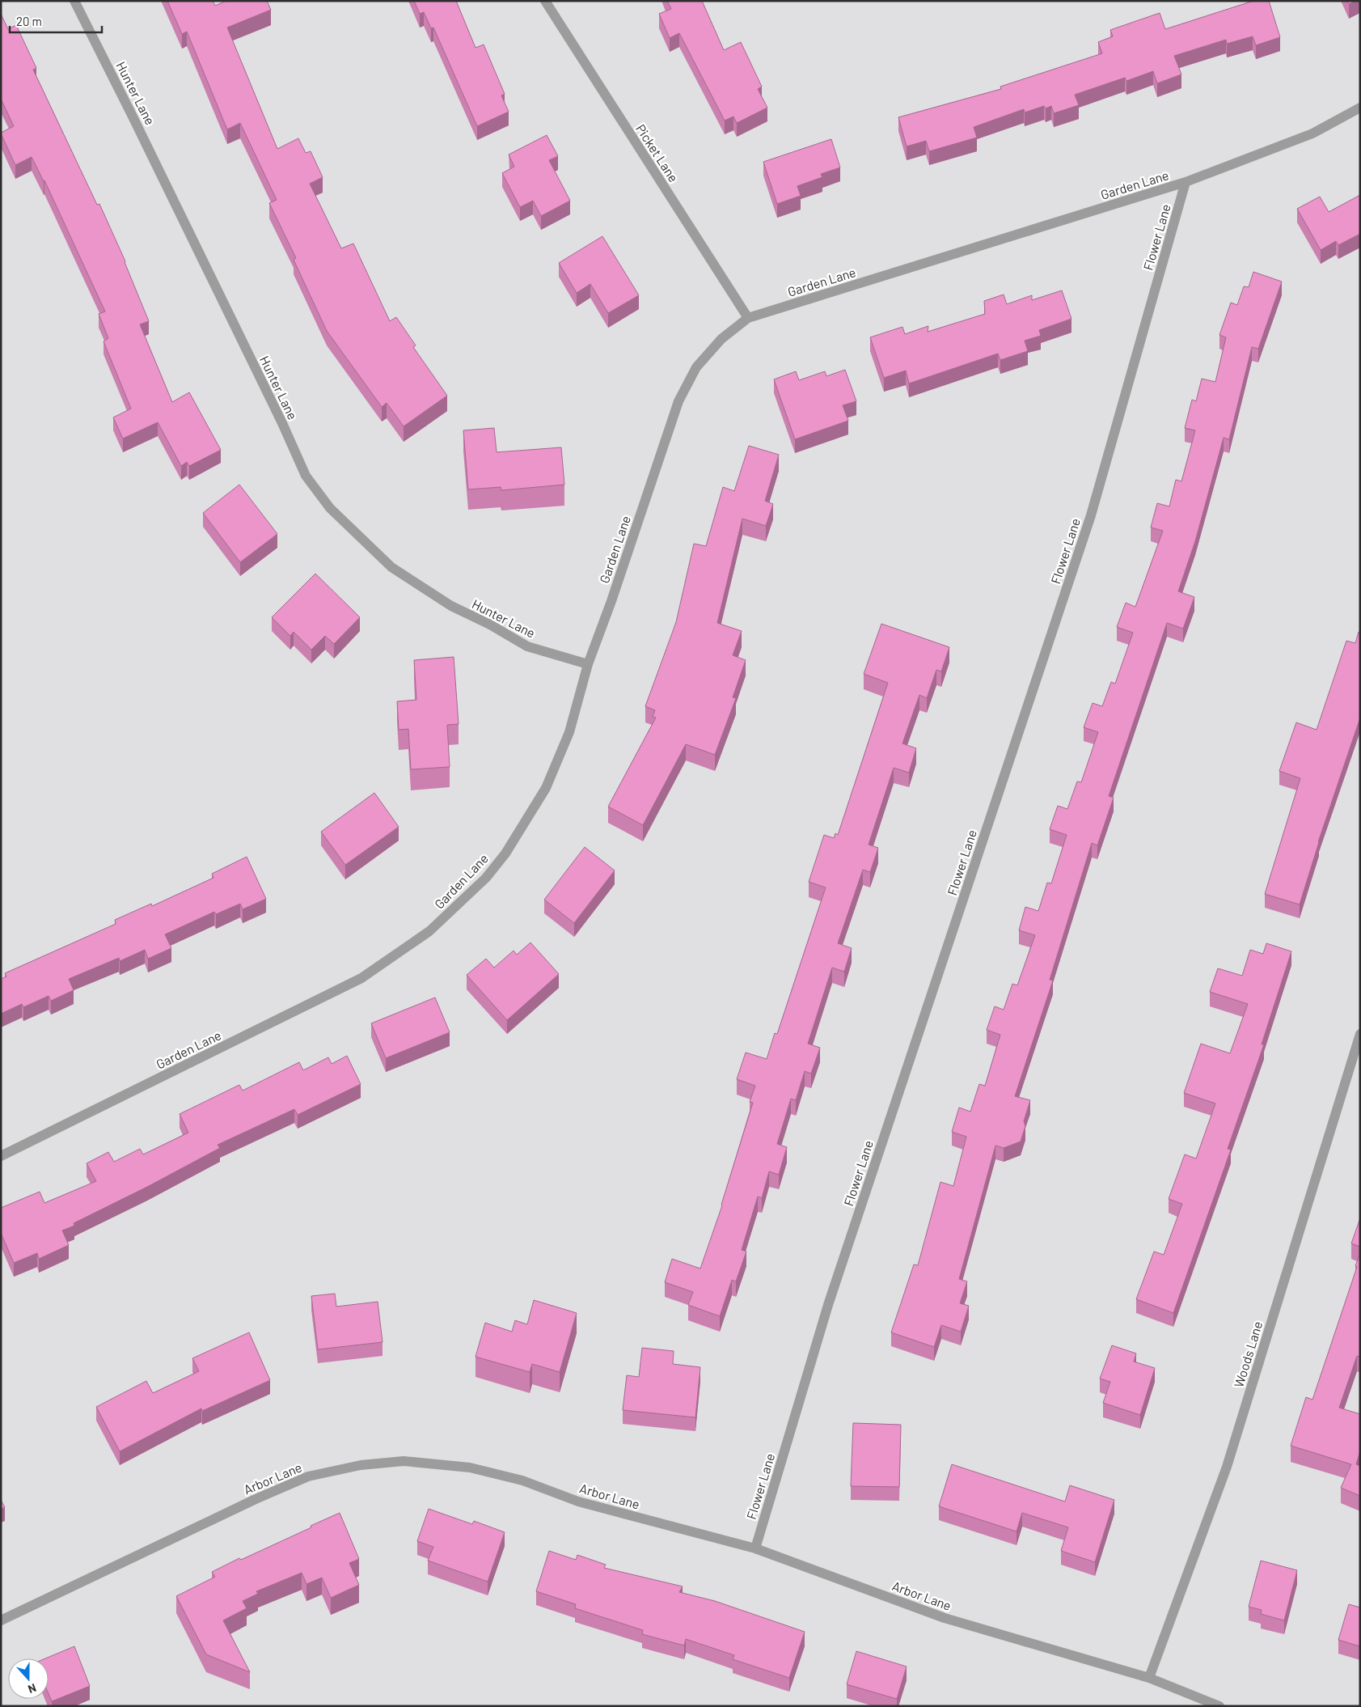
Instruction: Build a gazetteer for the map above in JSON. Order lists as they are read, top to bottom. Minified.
{"streets":{"street":["Hunter Lane","Picket Lane","Garden Lane","Flower Lane","Woods Lane","Arbor Lane"]},"crossings":[["Hunter Lane","Garden Lane"],["Picket Lane","Garden Lane"],["Garden Lane","Flower Lane"],["Flower Lane","Arbor Lane"],["Woods Lane","Arbor Lane"]],"scale_bar":"20 m","north":"bottom"}
